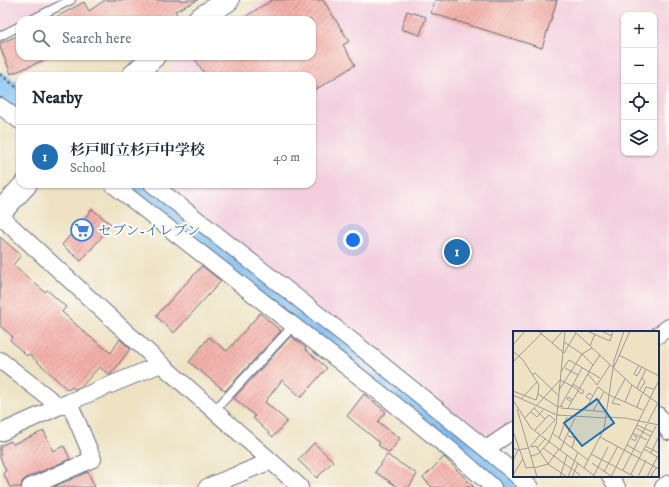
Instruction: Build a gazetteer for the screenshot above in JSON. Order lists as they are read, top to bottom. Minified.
{"places":{"supermarket":["セブン-イレブン"]},"page":{"map_buttons":["+","−"],"search":"Search here","heading":"Nearby","list":[{"mark":"1","name":"杉戸町立杉戸中学校","note":"School","value":"40 m"}],"pins":"1"}}
